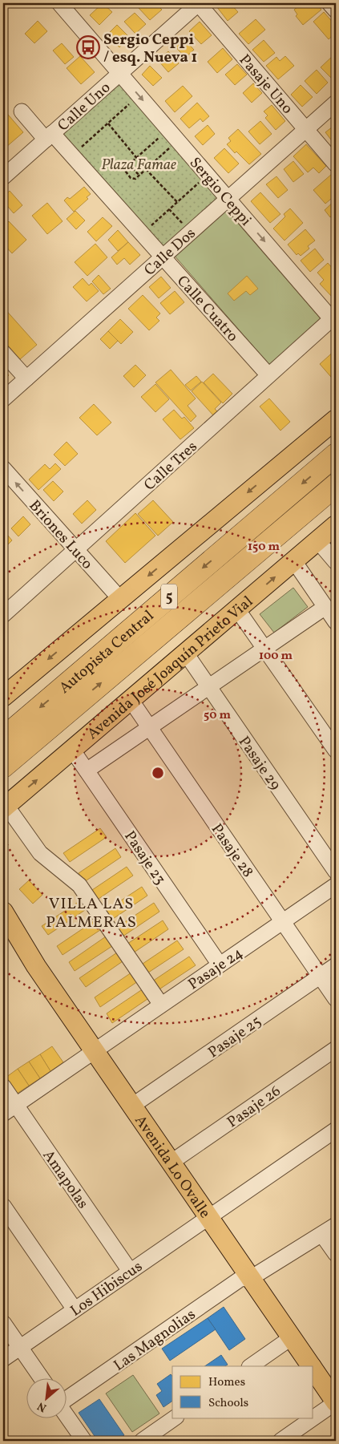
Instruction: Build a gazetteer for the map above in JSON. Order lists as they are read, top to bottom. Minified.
{"streets":{"highway":["5","Autopista Central"],"main road":["Avenida José Joaquín Prieto Vial","Avenida Lo Ovalle"],"street":["Pasaje Uno","Calle Uno","Sergio Ceppi","Calle Dos","Calle Cuatro","Calle Tres","Briones Luco","Pasaje 29","Pasaje 28","Pasaje 23","Pasaje 24","Pasaje 25","Pasaje 26","Amapolas","Los Hibiscus","Las Magnolias"]},"crossings":[["Pasaje Uno","Calle Uno"],["Pasaje Uno","Calle Dos"],["Calle Uno","Sergio Ceppi"],["Calle Uno","Calle Cuatro"],["Sergio Ceppi","Calle Dos"],["Sergio Ceppi","Calle Tres"],["Calle Dos","Calle Cuatro"],["Calle Cuatro","Calle Tres"],["Calle Tres","Briones Luco"],["Avenida José Joaquín Prieto Vial","Pasaje 29"],["Avenida José Joaquín Prieto Vial","Pasaje 28"],["Avenida José Joaquín Prieto Vial","Pasaje 23"],["Pasaje 28","Pasaje 24"],["Pasaje 28","Pasaje 25"],["Pasaje 23","Pasaje 24"],["Pasaje 24","Avenida Lo Ovalle"],["Pasaje 24","Amapolas"],["Pasaje 25","Avenida Lo Ovalle"],["Pasaje 26","Avenida Lo Ovalle"],["Avenida Lo Ovalle","Los Hibiscus"],["Avenida Lo Ovalle","Las Magnolias"],["Amapolas","Los Hibiscus"]],"one_way":["Sergio Ceppi","Briones Luco"],"districts":["VILLA LAS PALMERAS"],"parks":["Plaza Famae"],"places":{"bus stop":["Sergio Ceppi / esq. Nueva 1"]},"legend":["Homes","Schools"],"north":"bottom left","rings":["150 m","100 m","50 m"]}
